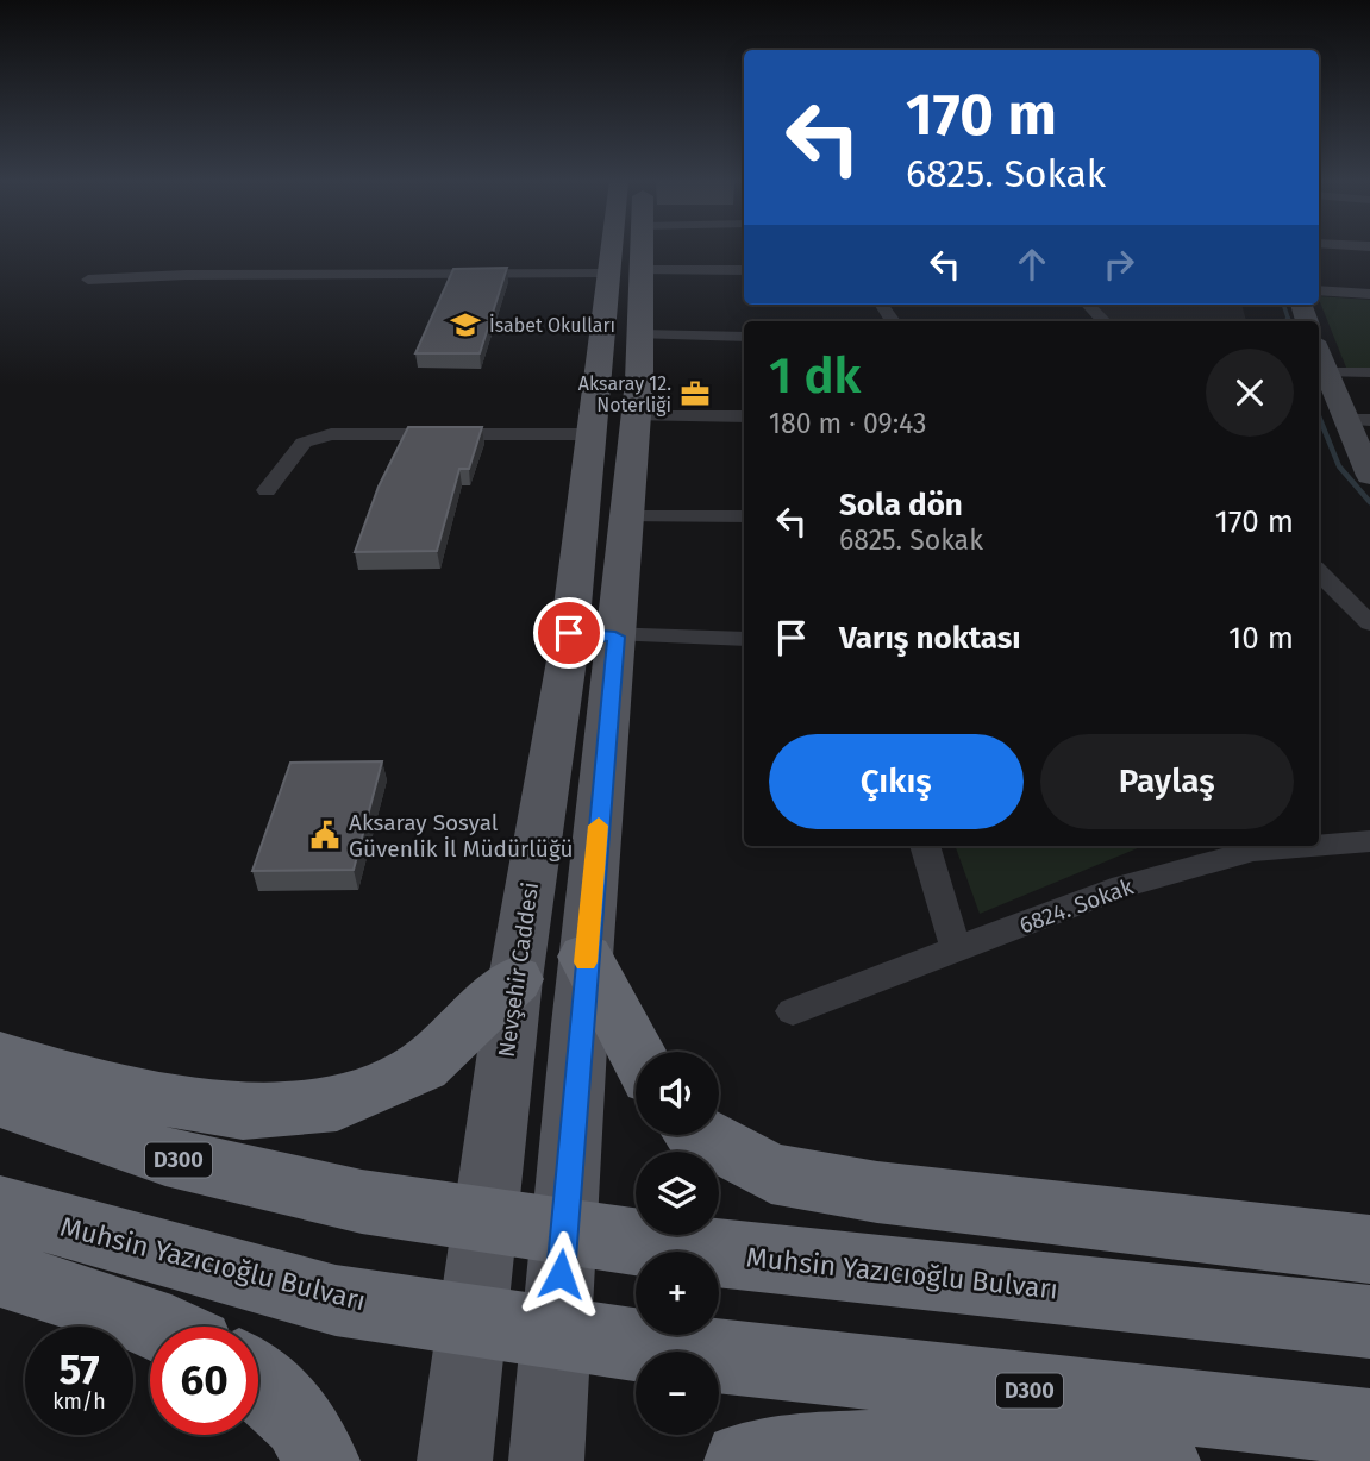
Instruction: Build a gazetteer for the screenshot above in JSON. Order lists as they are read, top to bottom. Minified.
{"streets":{"highway":["D300","Muhsin Yazıcıoğlu Bulvarı"],"main road":["Nevşehir Caddesi"],"street":["6824. Sokak"]},"places":{"school or university":["İsabet Okulları"],"office":["Aksaray 12. Noterliği"],"public building":["Aksaray Sosyal Güvenlik İl Müdürlüğü"]},"page":{"turn":["170 m","6825. Sokak"],"heading":["1 dk","180 m · 09:43"],"list":[{"name":"Sola dön","note":"6825. Sokak","value":"170 m"},{"name":"Varış noktası","value":"10 m"}],"buttons":["Çıkış","Paylaş"],"map_buttons":["+","−"],"speed":"57 km/h","limit":"60"}}
